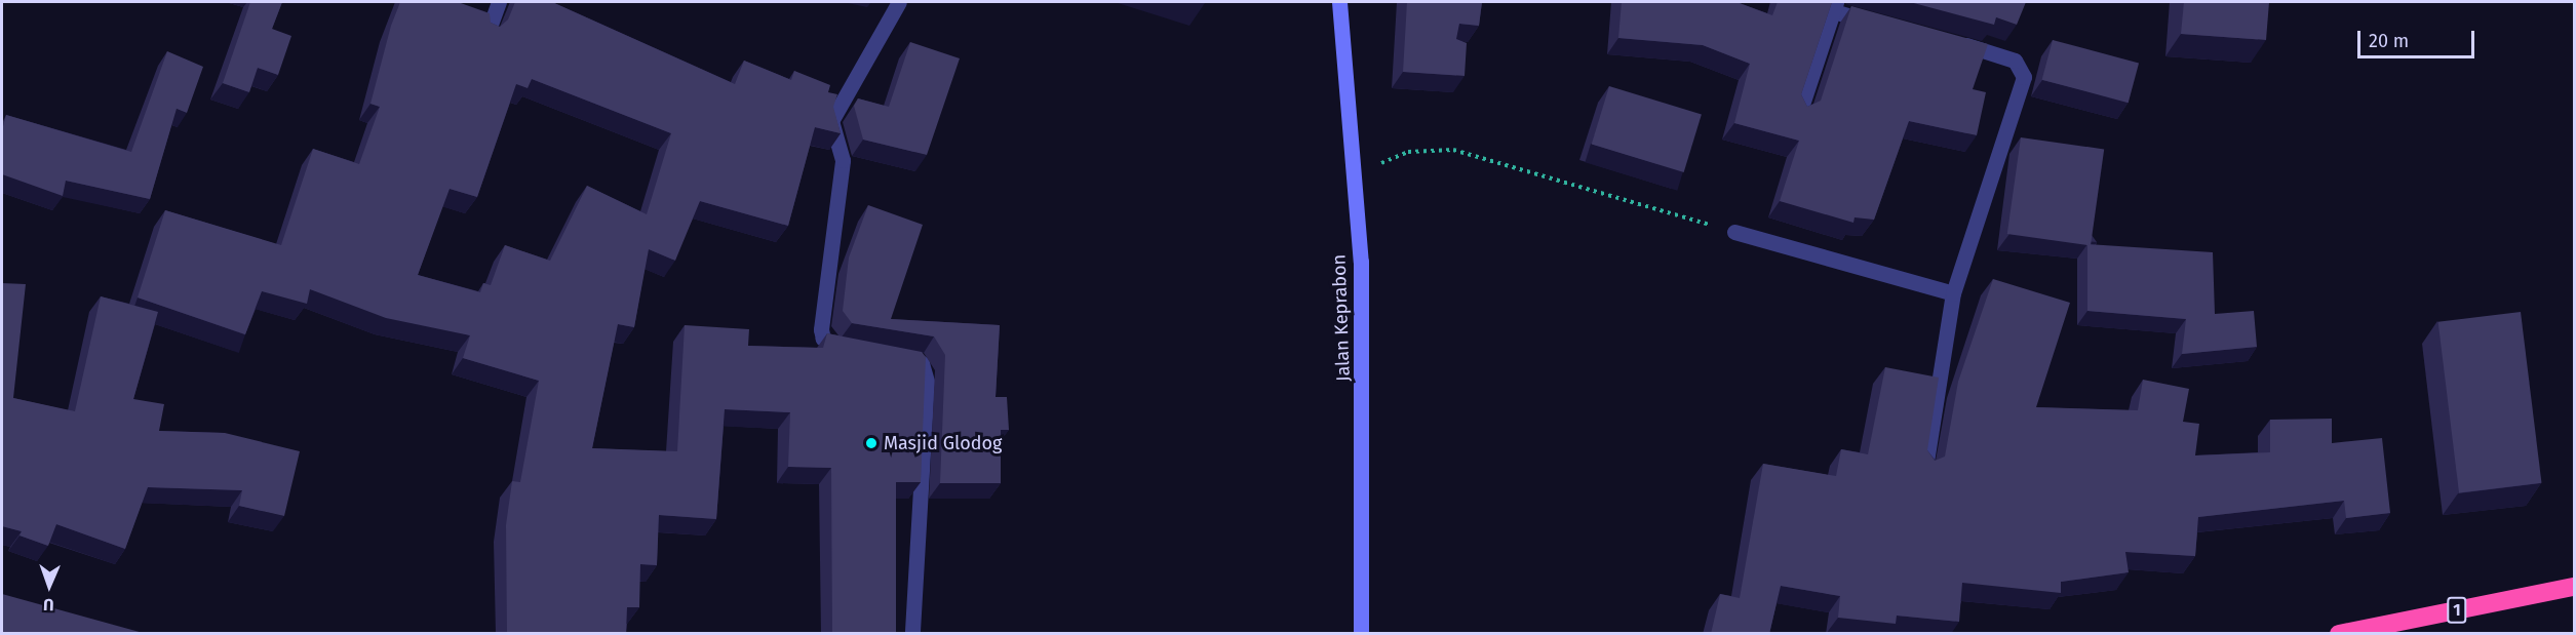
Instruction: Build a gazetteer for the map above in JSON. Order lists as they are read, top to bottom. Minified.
{"streets":{"highway":["1"],"street":["Jalan Keprabon"]},"places":["Masjid Glodog"],"scale_bar":"20 m","north":"bottom"}
